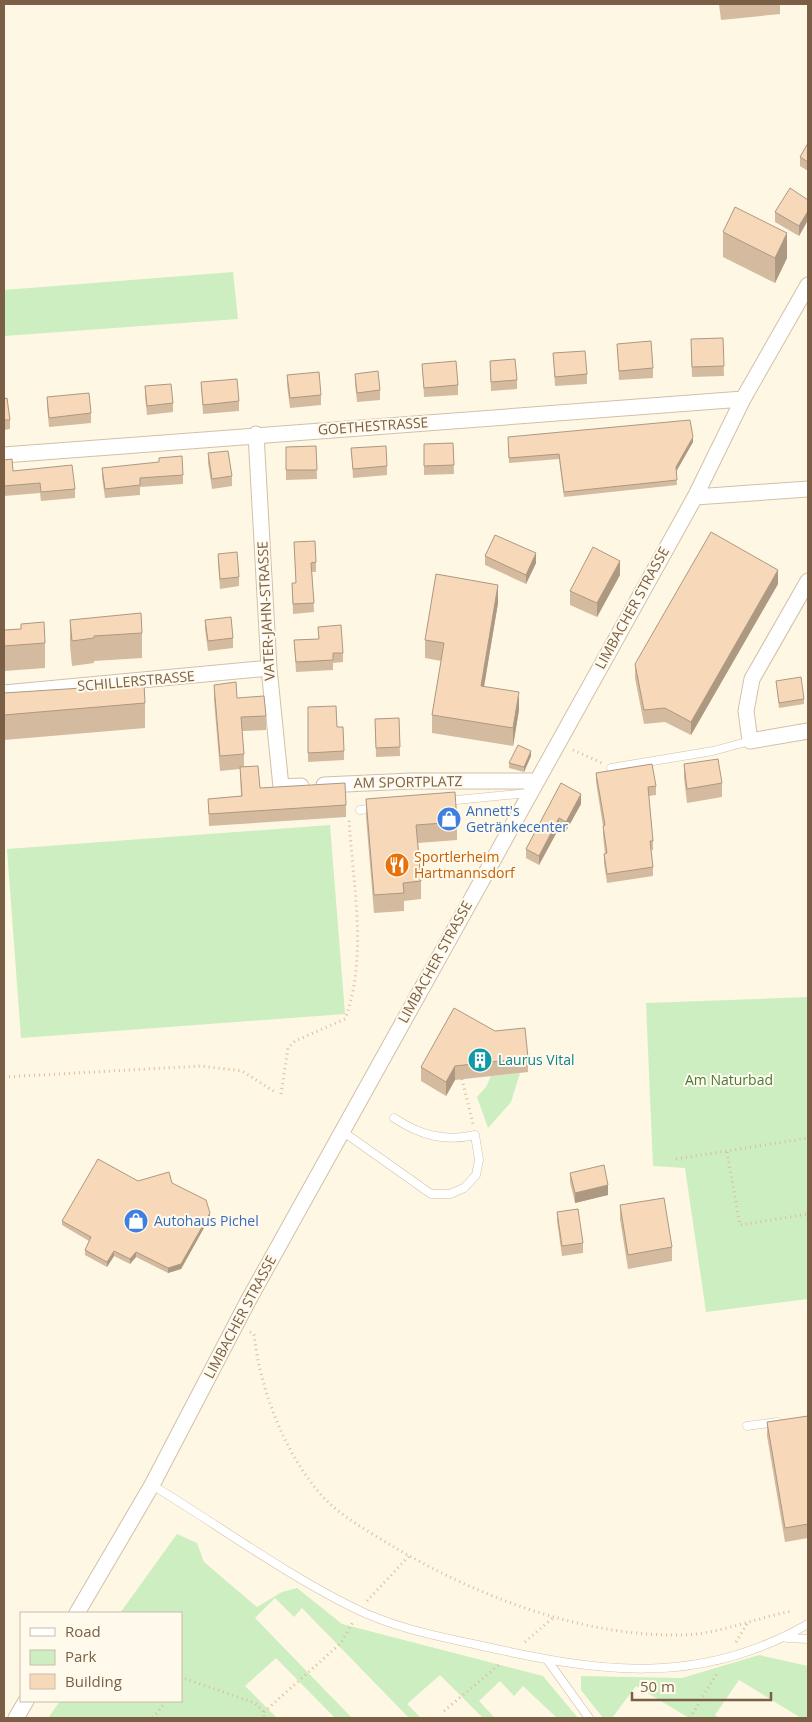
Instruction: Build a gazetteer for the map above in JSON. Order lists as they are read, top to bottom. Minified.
{"streets":{"street":["GOETHESTRASSE","LIMBACHER STRASSE","VATER-JAHN-STRASSE","SCHILLERSTRASSE","AM SPORTPLATZ"]},"crossings":[["GOETHESTRASSE","LIMBACHER STRASSE"],["GOETHESTRASSE","VATER-JAHN-STRASSE"],["LIMBACHER STRASSE","AM SPORTPLATZ"],["VATER-JAHN-STRASSE","SCHILLERSTRASSE"],["VATER-JAHN-STRASSE","AM SPORTPLATZ"]],"parks":["Am Naturbad"],"places":{"shop":["Annett's Getränkecenter","Autohaus Pichel"],"restaurant":["Sportlerheim Hartmannsdorf"],"building":["Laurus Vital"]},"legend":["Road","Park","Building"],"scale_bar":"50 m"}
